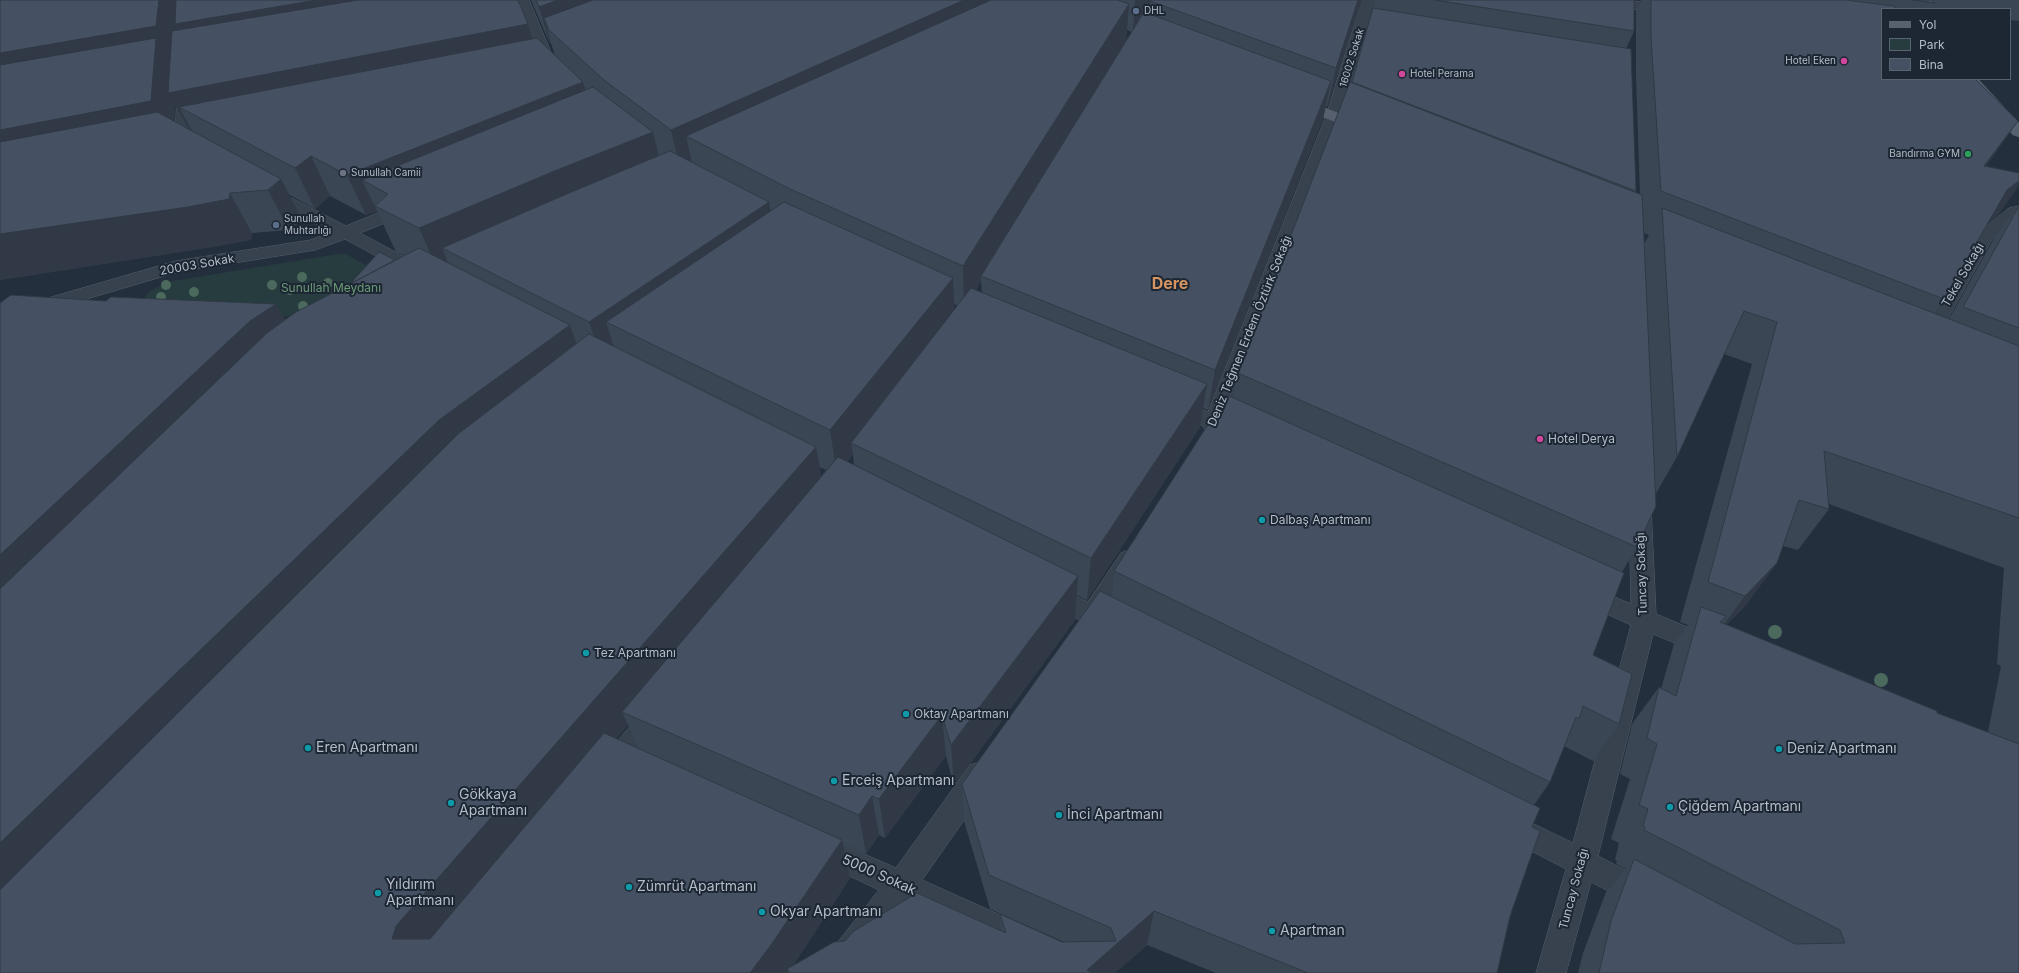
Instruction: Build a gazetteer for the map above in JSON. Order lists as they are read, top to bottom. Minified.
{"streets":{"street":["16002 Sokak","20003 Sokak","Tekel Sokağı","Deniz Teğmen Erdem Öztürk Sokağı","Tuncay Sokağı","5000 Sokak"]},"crossings":[["16002 Sokak","Deniz Teğmen Erdem Öztürk Sokağı"]],"districts":["Dere"],"parks":["Sunullah Meydanı"],"places":["DHL","Hotel Eken","Hotel Perama","Bandırma GYM","Sunullah Camii","Sunullah Muhtarlığı","Hotel Derya","Dalbaş Apartmanı","Tez Apartmanı","Oktay Apartmanı","Eren Apartmanı","Deniz Apartmanı","Erceiş Apartmanı","Gökkaya Apartmanı","Çiğdem Apartmanı","İnci Apartmanı","Zümrüt Apartmanı","Yıldırım Apartmanı","Okyar Apartmanı","Apartman"],"legend":["Yol","Park","Bina"]}
